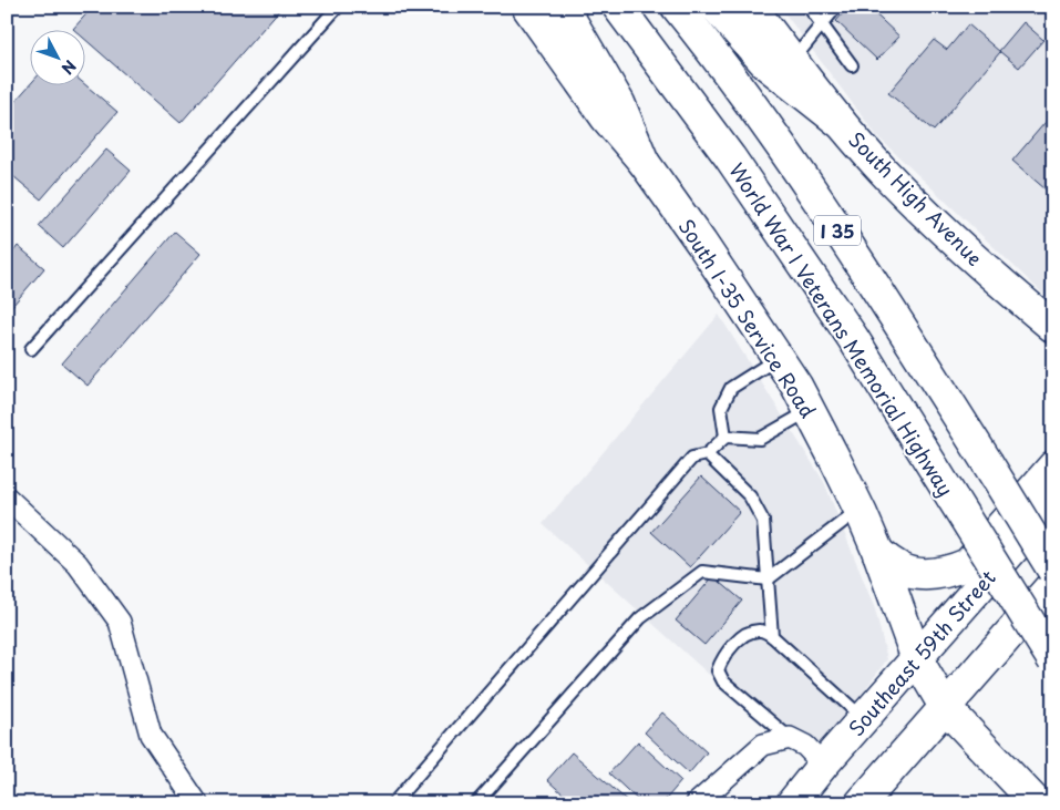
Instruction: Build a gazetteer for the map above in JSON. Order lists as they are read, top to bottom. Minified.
{"streets":{"main road":["South High Avenue","I 35","South I-35 Service Road","World War I Veterans Memorial Highway","Southeast 59th Street"]},"crossings":[["South I-35 Service Road","Southeast 59th Street"]],"north":"bottom right"}
